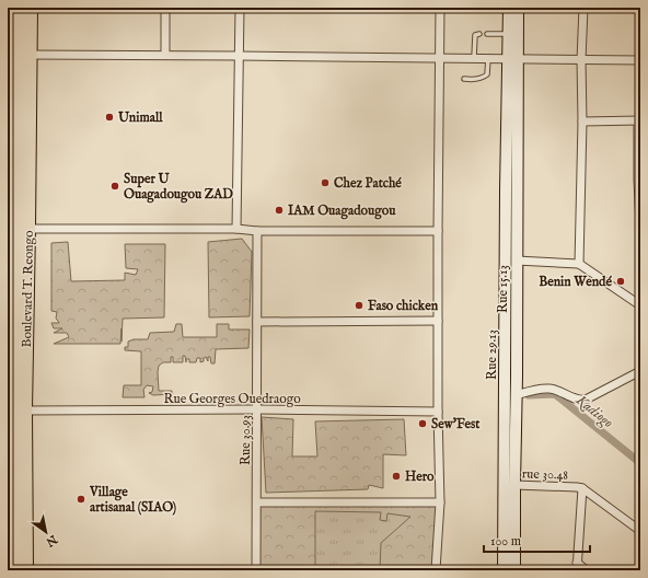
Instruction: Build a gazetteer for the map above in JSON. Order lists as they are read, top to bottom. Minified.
{"streets":{"main road":["Boulevard T. Reongo","Rue 15.13","Rue 29.13"],"street":["Rue Georges Ouedraogo","Rue 30.93","rue 30.48"]},"crossings":[["Boulevard T. Reongo","Rue Georges Ouedraogo"],["Rue 15.13","Rue 29.13"],["Rue 15.13","rue 30.48"],["Rue Georges Ouedraogo","Rue 30.93"]],"water":["Kadiogo"],"places":["Unimall","Chez Patché","Super U Ouagadougou ZAD","IAM Ouagadougou","Benin Wendé","Faso chicken","Sew'Fest","Hero","Village artisanal (SIAO)"],"scale_bar":"100 m","north":"bottom right"}
